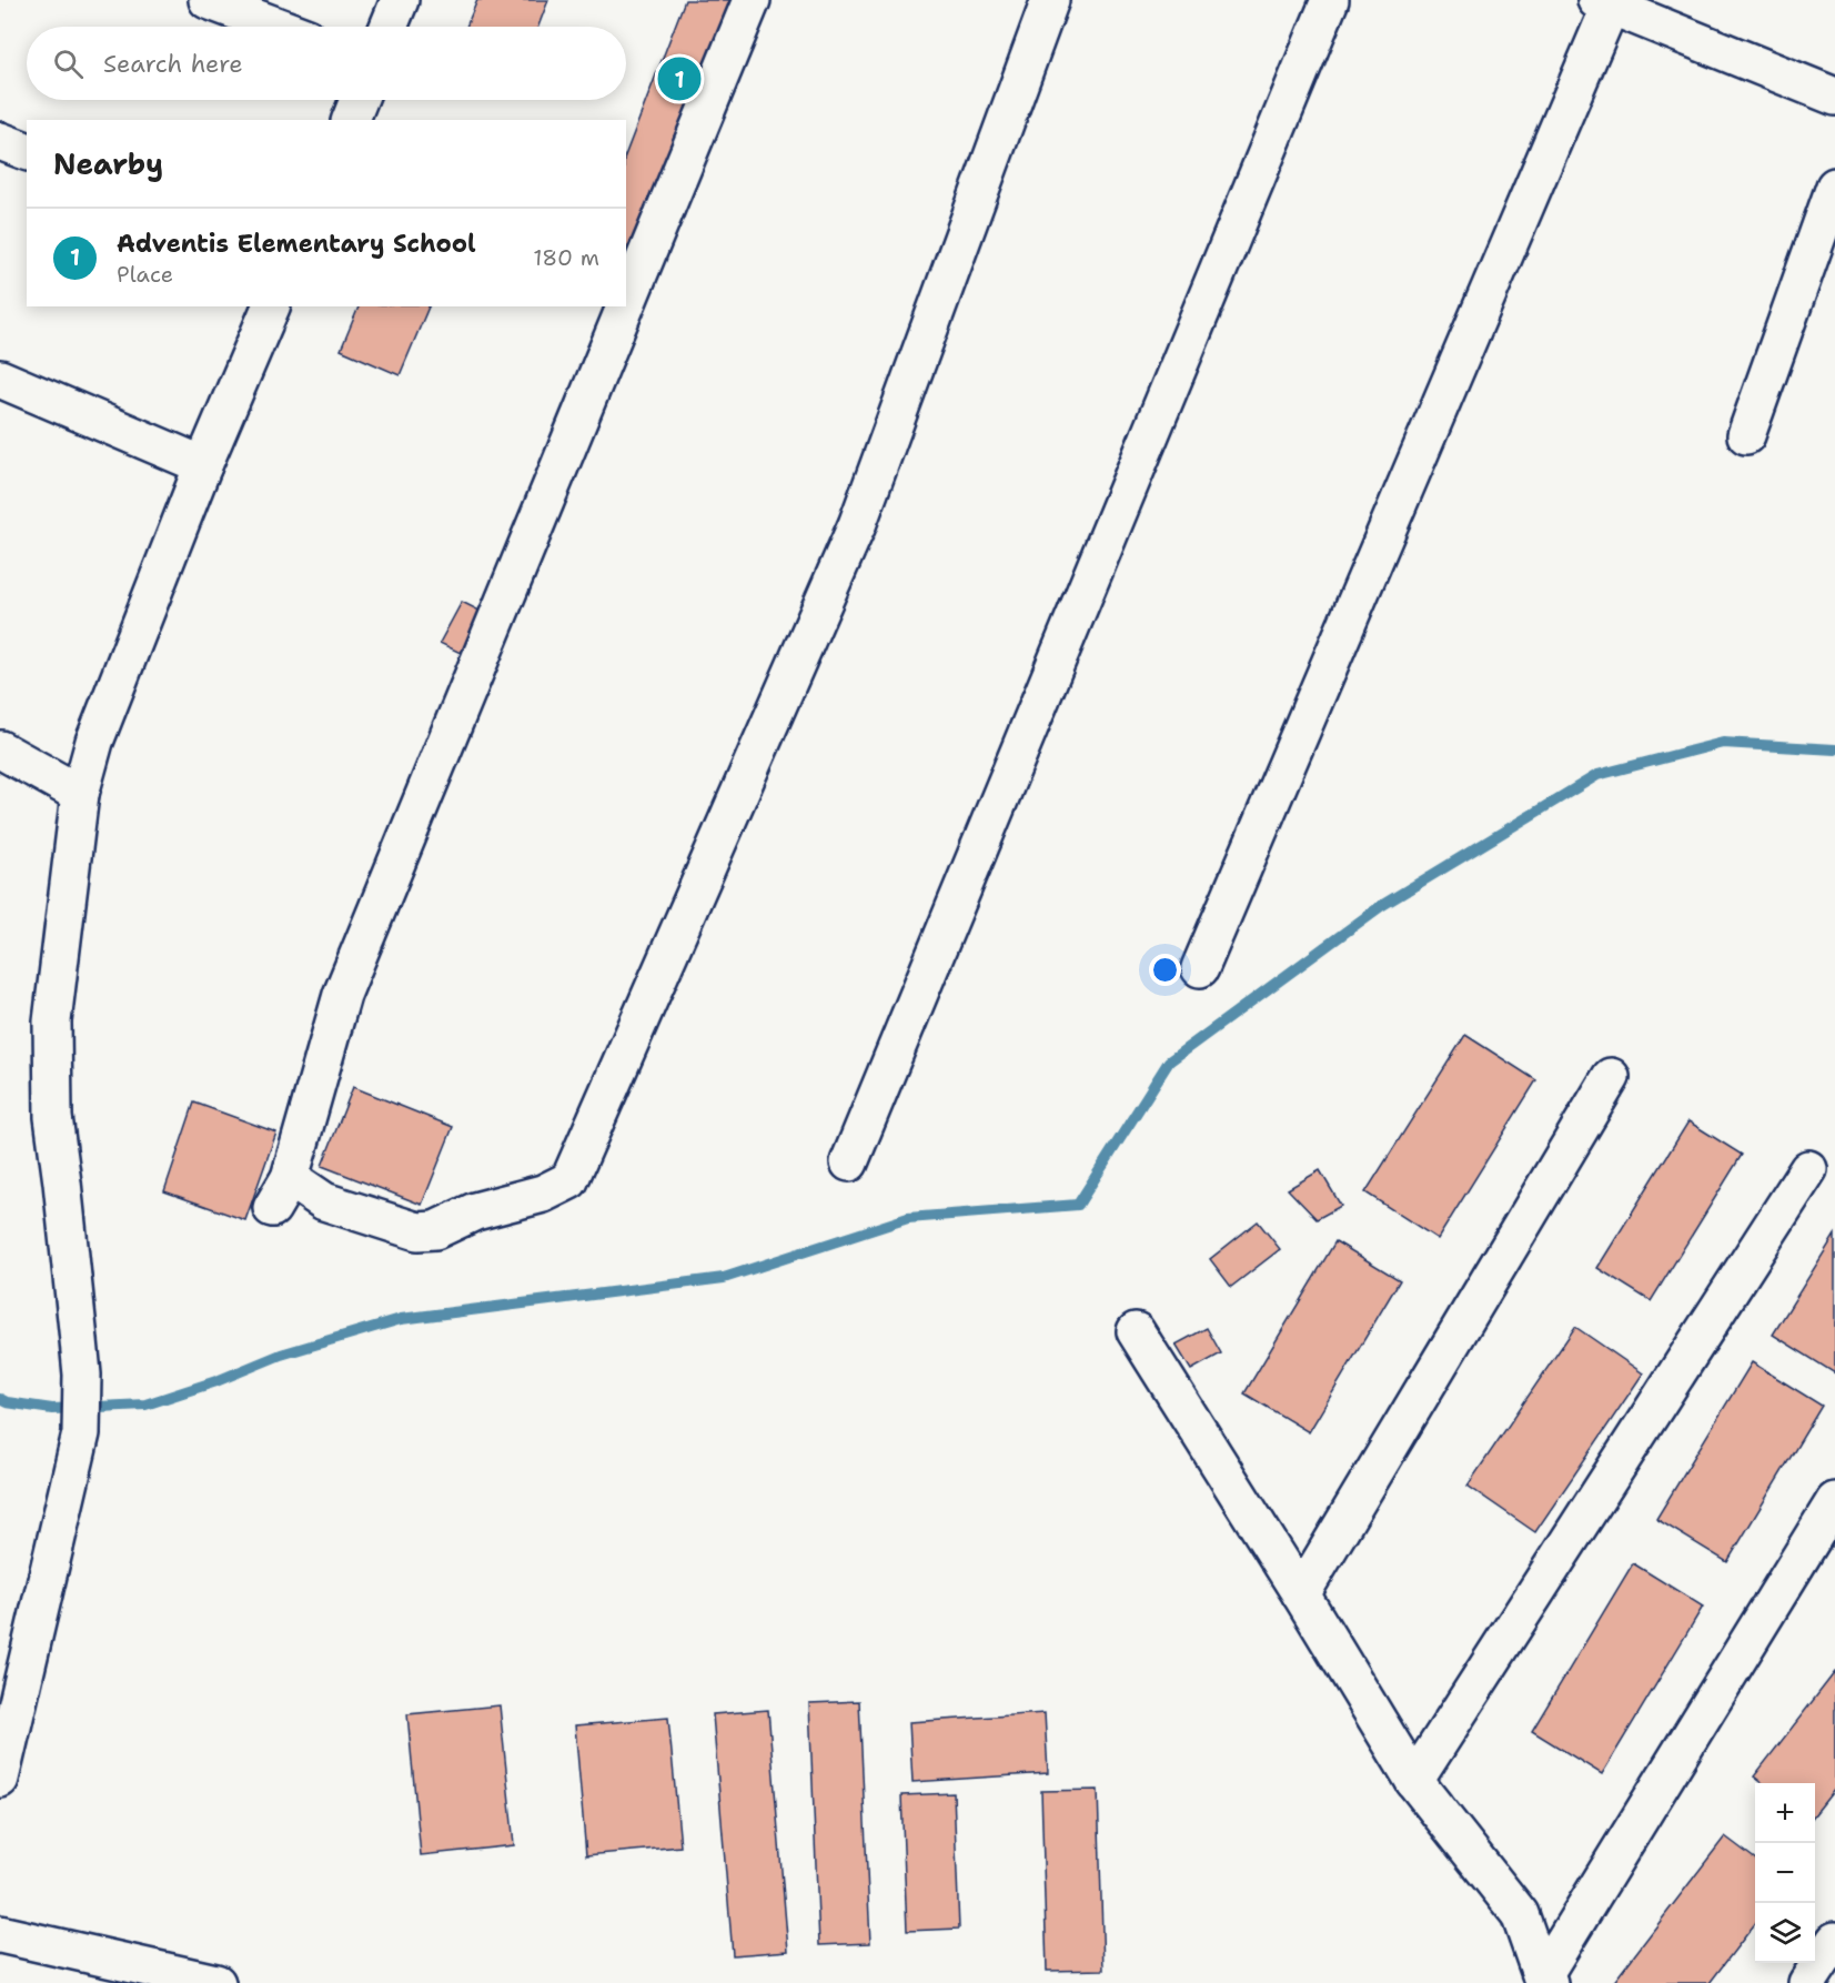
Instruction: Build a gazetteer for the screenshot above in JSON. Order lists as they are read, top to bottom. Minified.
{"page":{"search":"Search here","pins":"1","heading":"Nearby","list":[{"mark":"1","name":"Adventis Elementary School","note":"Place","value":"180 m"}],"map_buttons":["+","−"]}}
